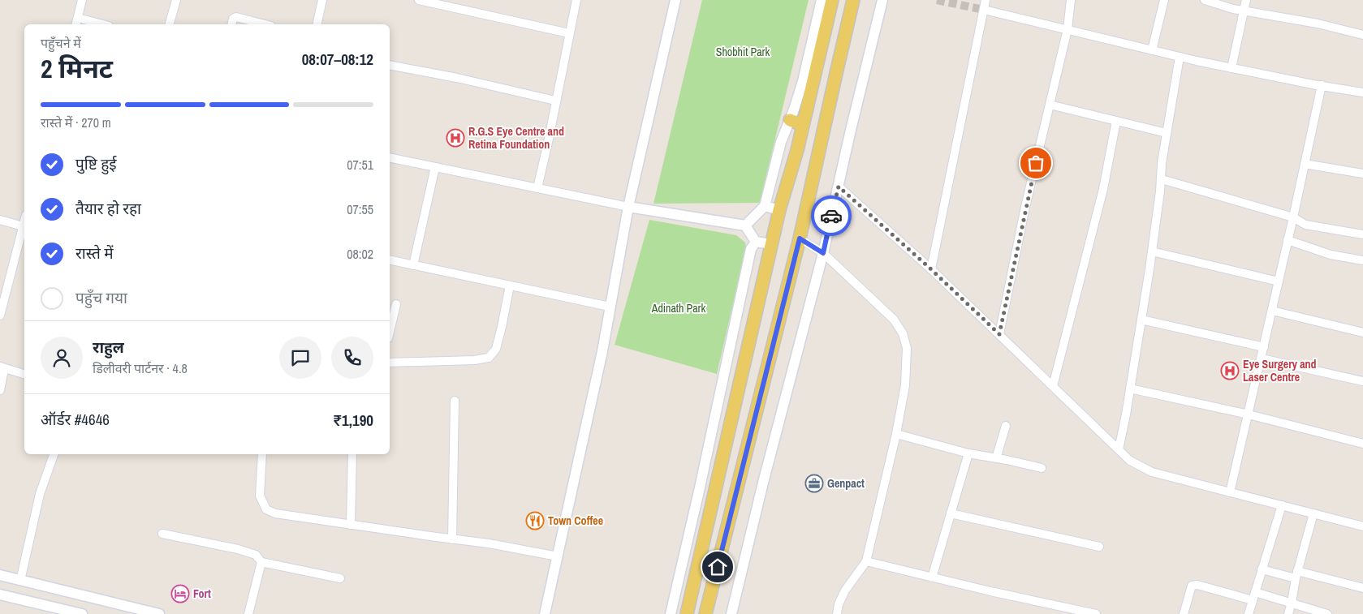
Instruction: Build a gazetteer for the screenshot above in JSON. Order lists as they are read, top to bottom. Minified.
{"parks":["Shobhit Park","Adinath Park"],"places":{"hospital":["R.G.S Eye Centre and Retina Foundation","Eye Surgery and Laser Centre"],"office":["Genpact"],"restaurant":["Town Coffee"],"hotel":["Fort"]},"page":{"heading":["2 मिनट","पहुँचने में","08:07–08:12"],"panel":["राहुल","डिलीवरी पार्टनर · 4.8","ऑर्डर #4646","₹1,190"],"bar":"रास्ते में · 270 m","list":[["पुष्टि हुई","07:51"],["तैयार हो रहा","07:55"],["रास्ते में","08:02"],"पहुँच गया"]}}
